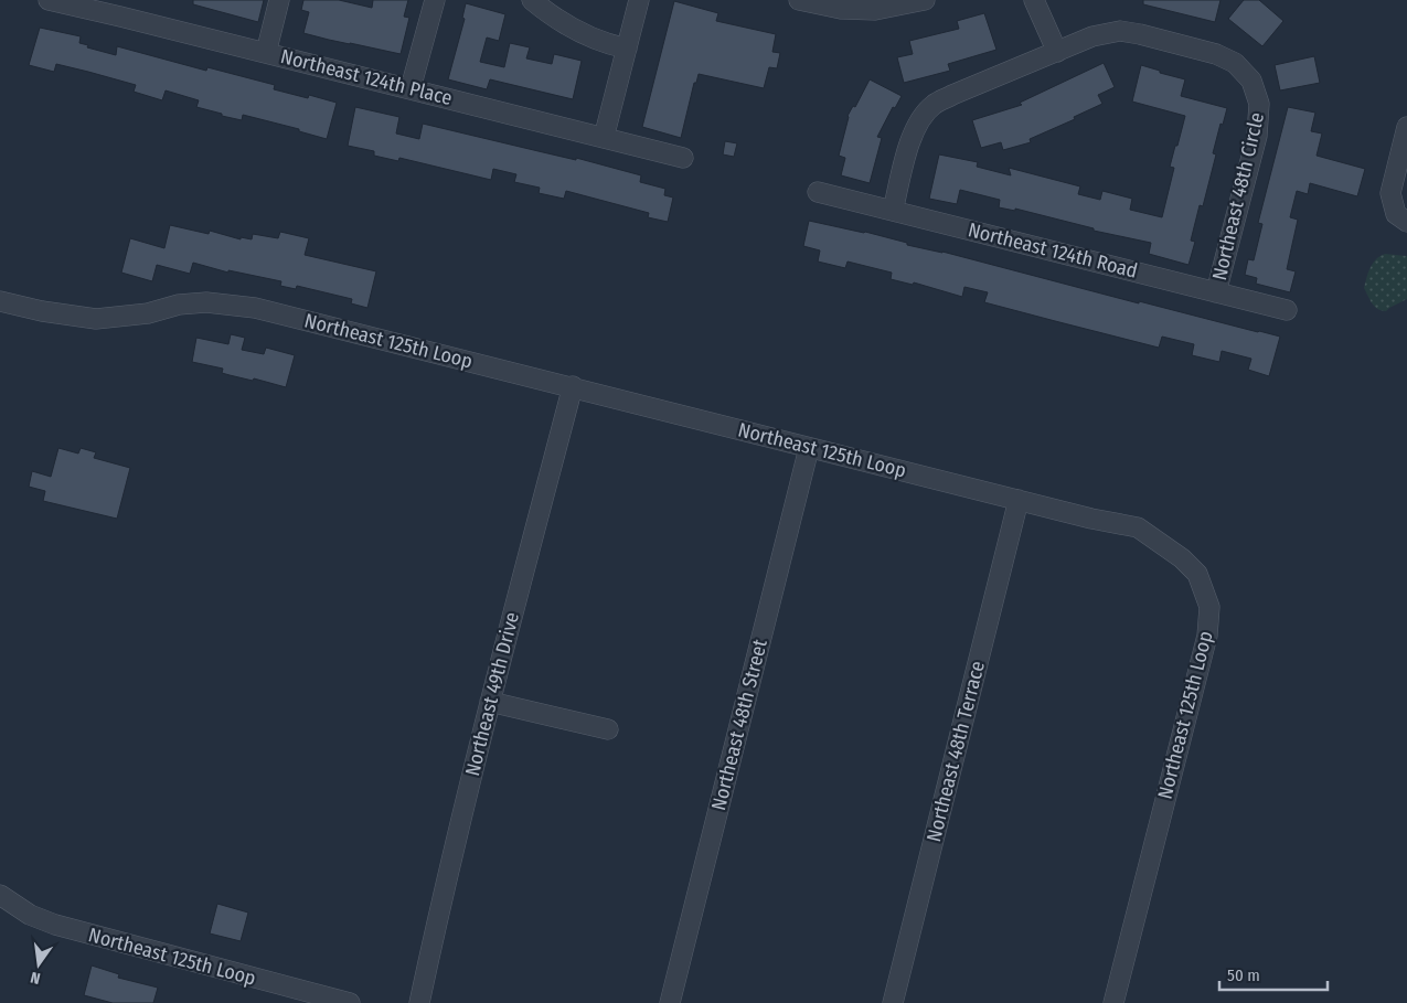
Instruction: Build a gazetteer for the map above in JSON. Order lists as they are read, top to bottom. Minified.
{"streets":{"street":["Northeast 124th Place","Northeast 48th Circle","Northeast 124th Road","Northeast 125th Loop","Northeast 49th Drive","Northeast 48th Street","Northeast 48th Terrace"]},"crossings":[["Northeast 48th Circle","Northeast 124th Road"],["Northeast 125th Loop","Northeast 49th Drive"],["Northeast 125th Loop","Northeast 48th Street"],["Northeast 125th Loop","Northeast 48th Terrace"]],"scale_bar":"50 m","north":"bottom"}
